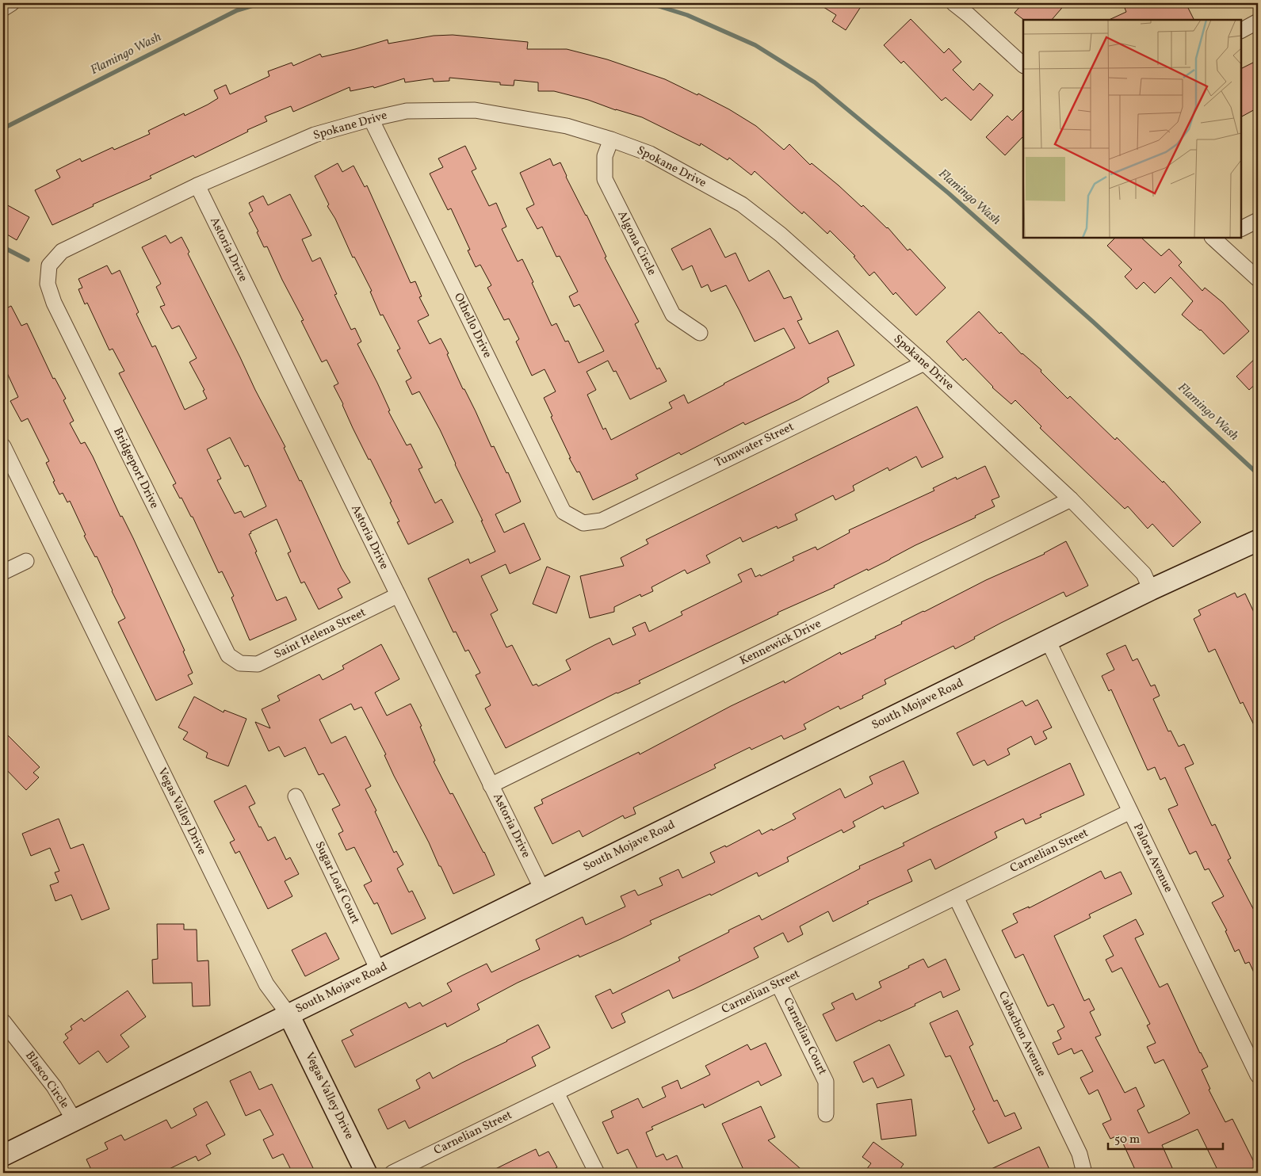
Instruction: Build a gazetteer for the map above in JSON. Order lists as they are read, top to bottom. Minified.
{"streets":{"street":["Spokane Drive","Algona Circle","Astoria Drive","Othello Drive","Tumwater Street","Bridgeport Drive","Saint Helena Street","Kennewick Drive","South Mojave Road","Vegas Valley Drive","Carnelian Street","Palora Avenue","Sugar Loaf Court","Cabachon Avenue","Carnelian Court","Blasco Circle"]},"crossings":[["Spokane Drive","Algona Circle"],["Spokane Drive","Astoria Drive"],["Spokane Drive","Othello Drive"],["Spokane Drive","Tumwater Street"],["Spokane Drive","Bridgeport Drive"],["Spokane Drive","Kennewick Drive"],["Spokane Drive","South Mojave Road"],["Astoria Drive","Saint Helena Street"],["Astoria Drive","Kennewick Drive"],["Astoria Drive","South Mojave Road"],["Othello Drive","Tumwater Street"],["Bridgeport Drive","Saint Helena Street"],["South Mojave Road","Vegas Valley Drive"],["South Mojave Road","Palora Avenue"],["South Mojave Road","Sugar Loaf Court"],["South Mojave Road","Blasco Circle"],["Carnelian Street","Palora Avenue"],["Carnelian Street","Cabachon Avenue"],["Carnelian Street","Carnelian Court"]],"water":["Flamingo Wash"],"scale_bar":"50 m"}
